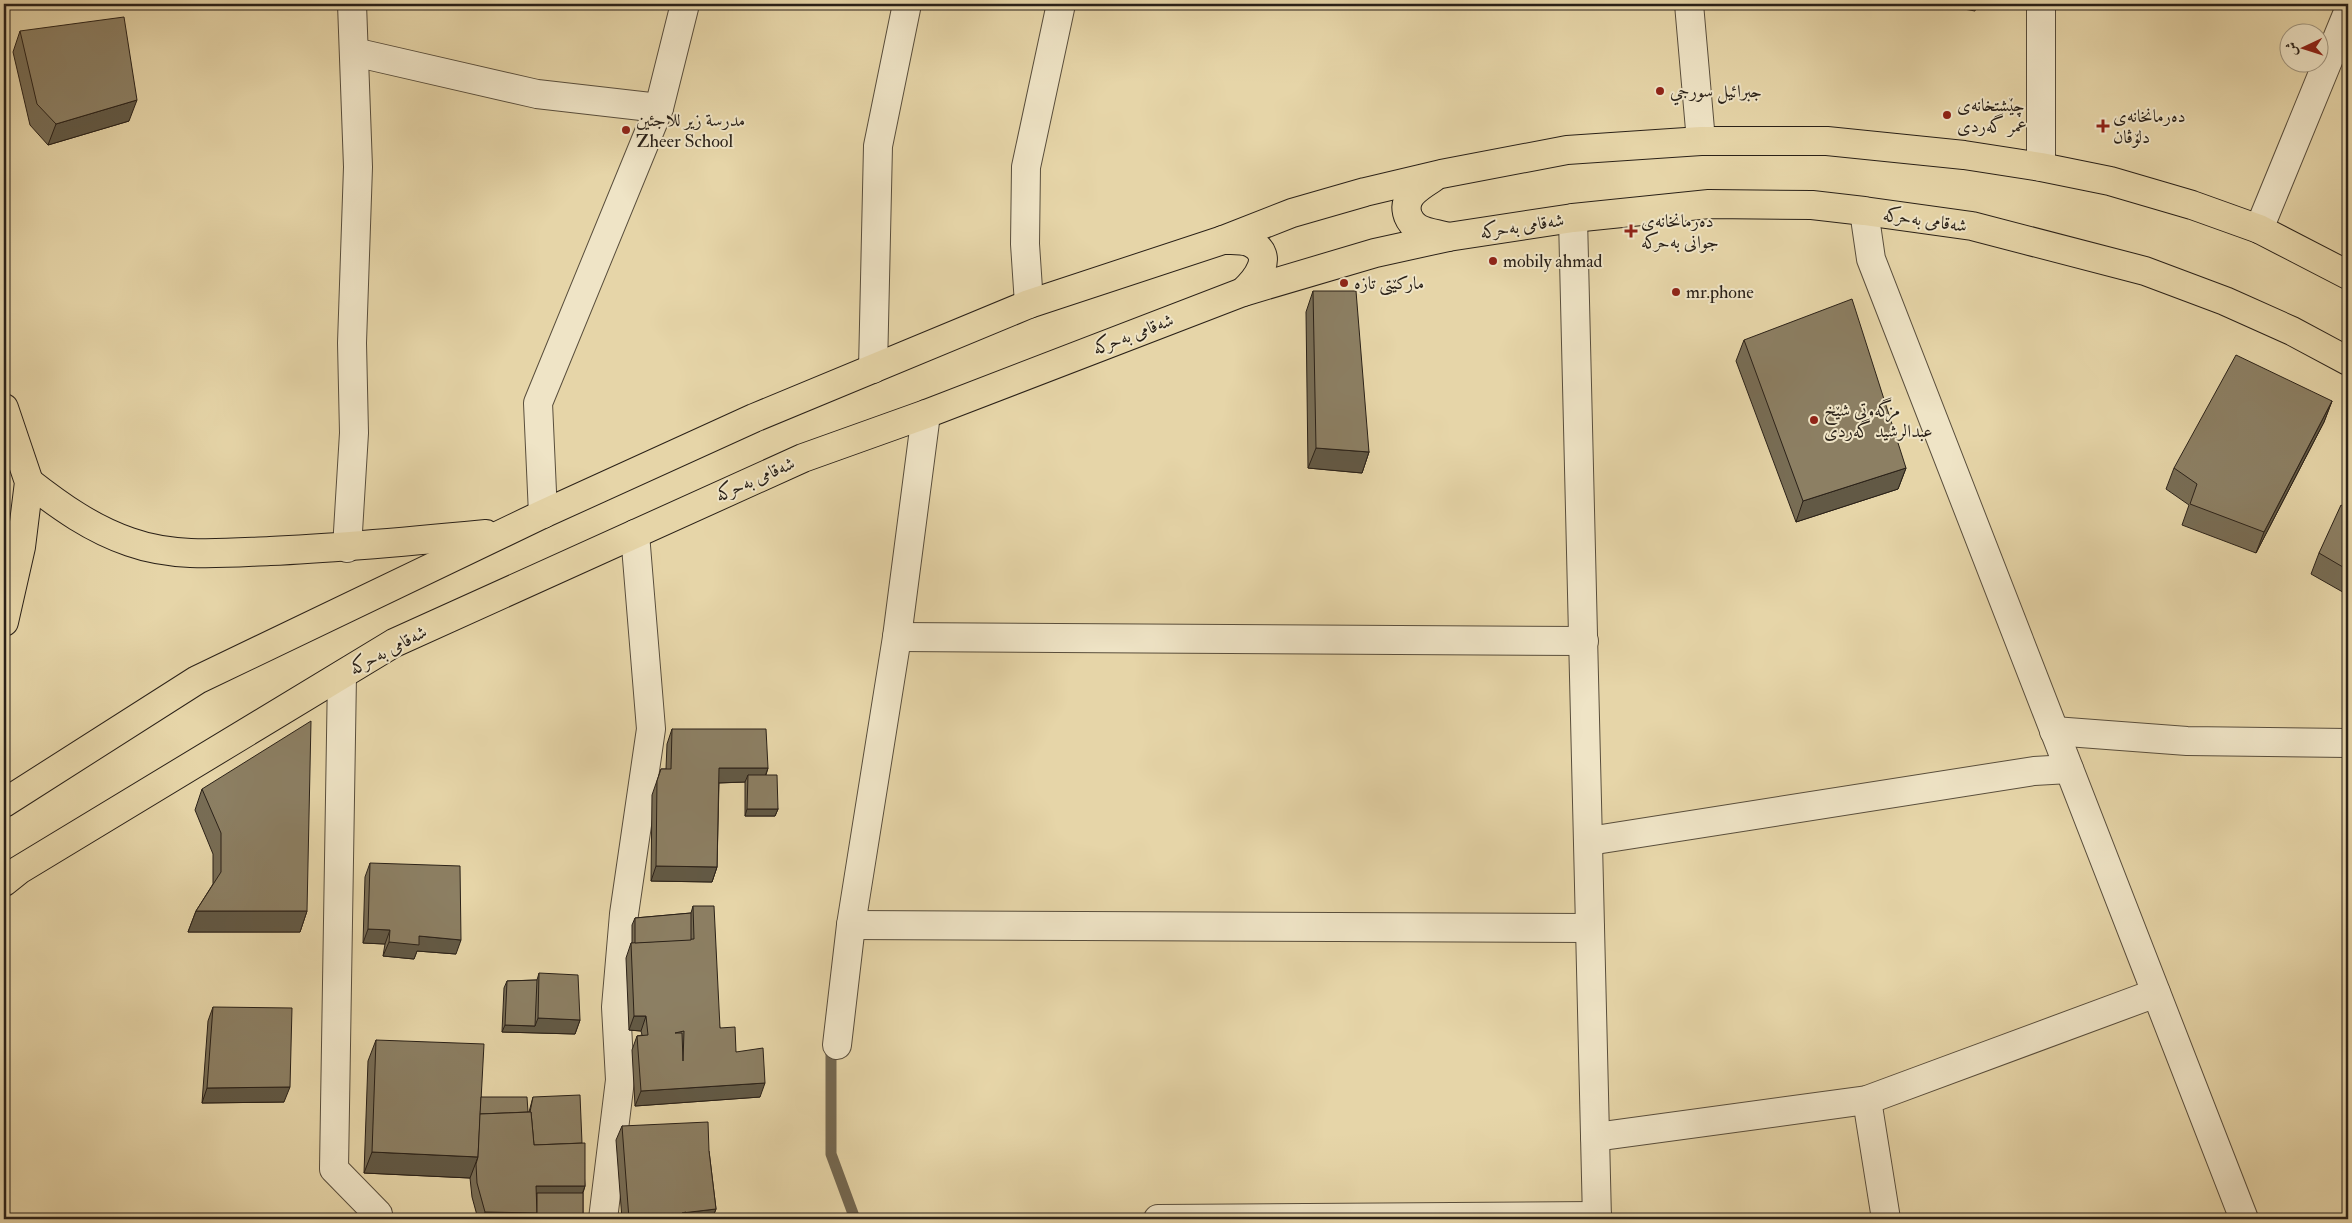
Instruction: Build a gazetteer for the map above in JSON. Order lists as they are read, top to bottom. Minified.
{"streets":{"main road":["شەقامی بەحرکە"]},"places":{"other":["جبرائيل سورجي","چێشتخانەی عمر گەردی","مدرسة زير للاجئين Zheer School","mobily ahmad","مارکێتی تازە","mr.phone","مزگەوتی شێخ عبدالرشید گەردی"],"health":["دەرمانخانەی دلۆڤان","دەرمانخانەی جوانی بەحرکە"]},"north":"left"}
